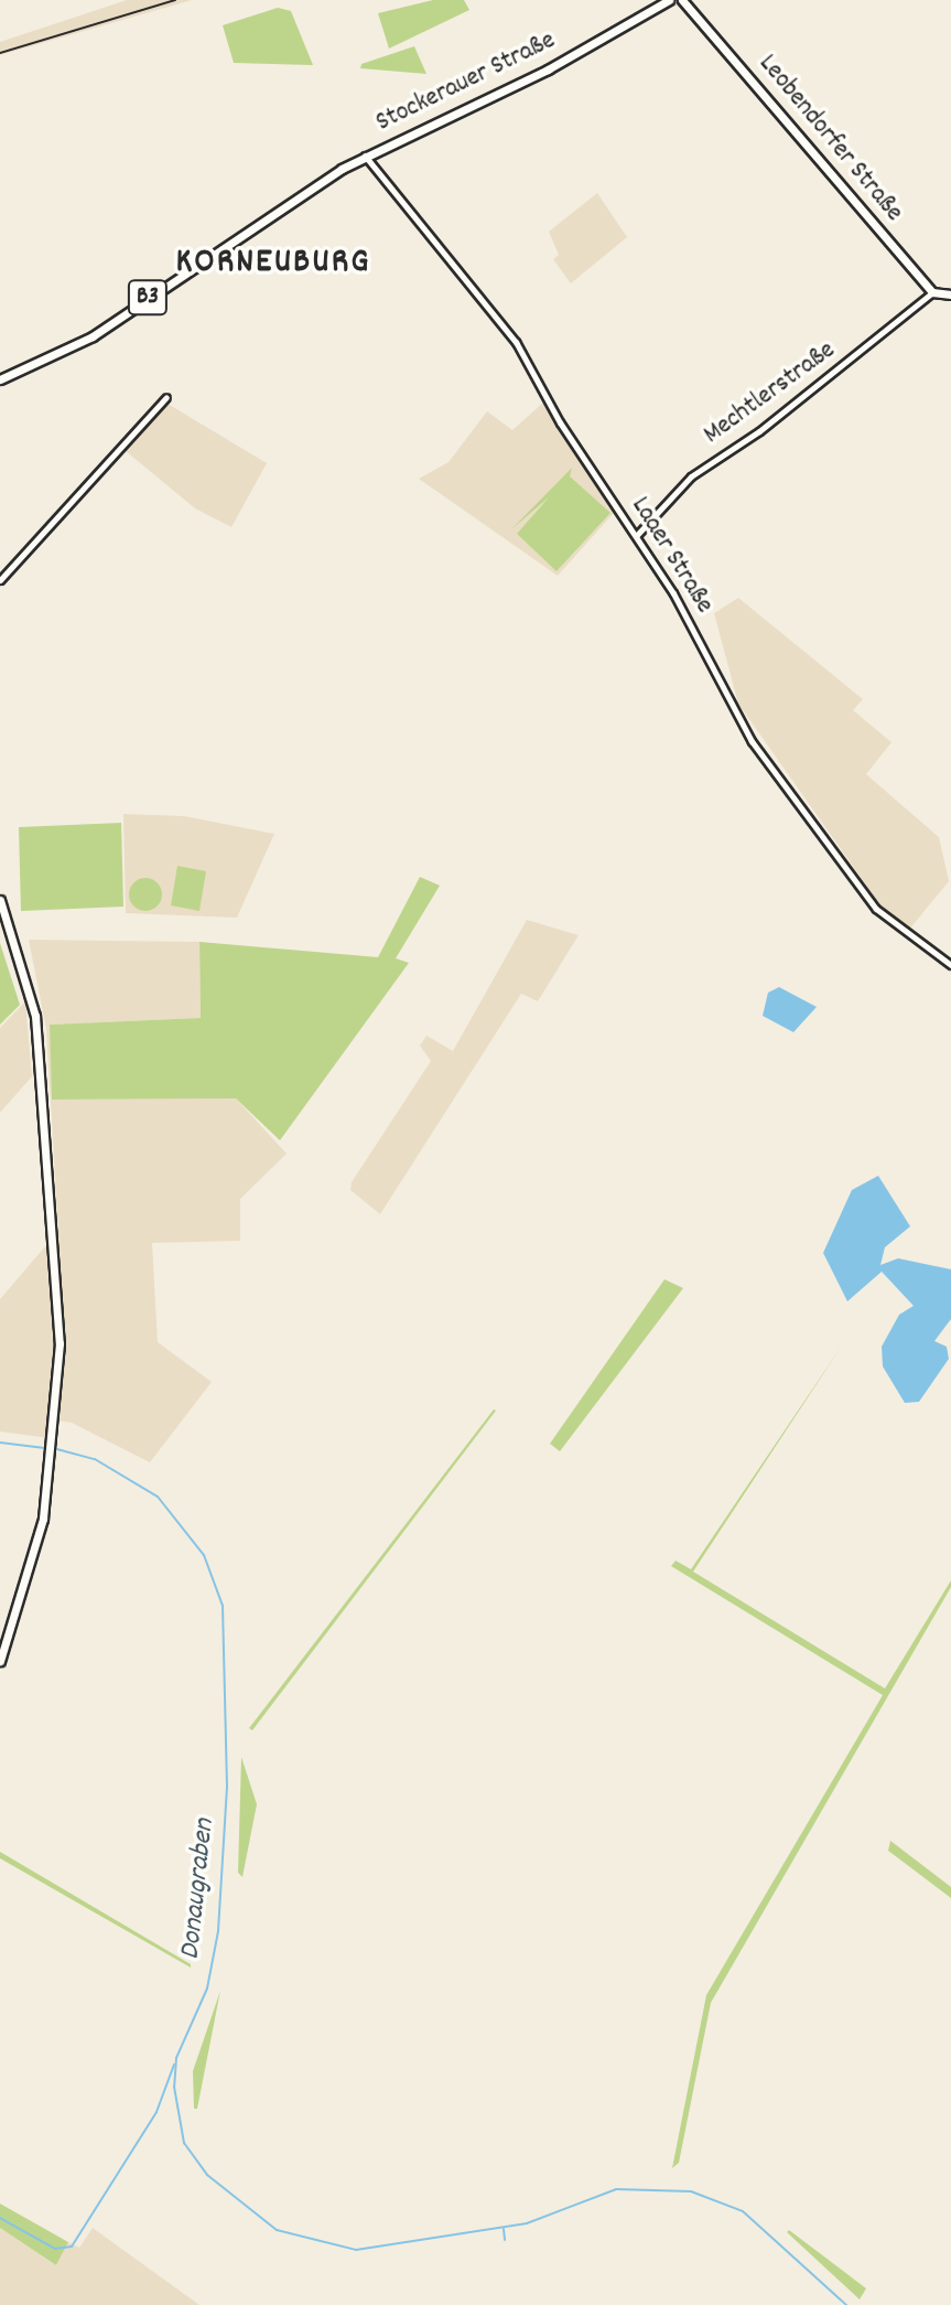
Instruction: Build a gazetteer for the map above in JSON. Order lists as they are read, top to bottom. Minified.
{"streets":{"main road":["Stockerauer Straße","Leobendorfer Straße","B3"],"street":["Mechtlerstraße","Laaer Straße"]},"crossings":[["Stockerauer Straße","Laaer Straße"],["Leobendorfer Straße","Mechtlerstraße"],["Mechtlerstraße","Laaer Straße"]],"districts":["KORNEUBURG"],"water":["Donaugraben"]}
